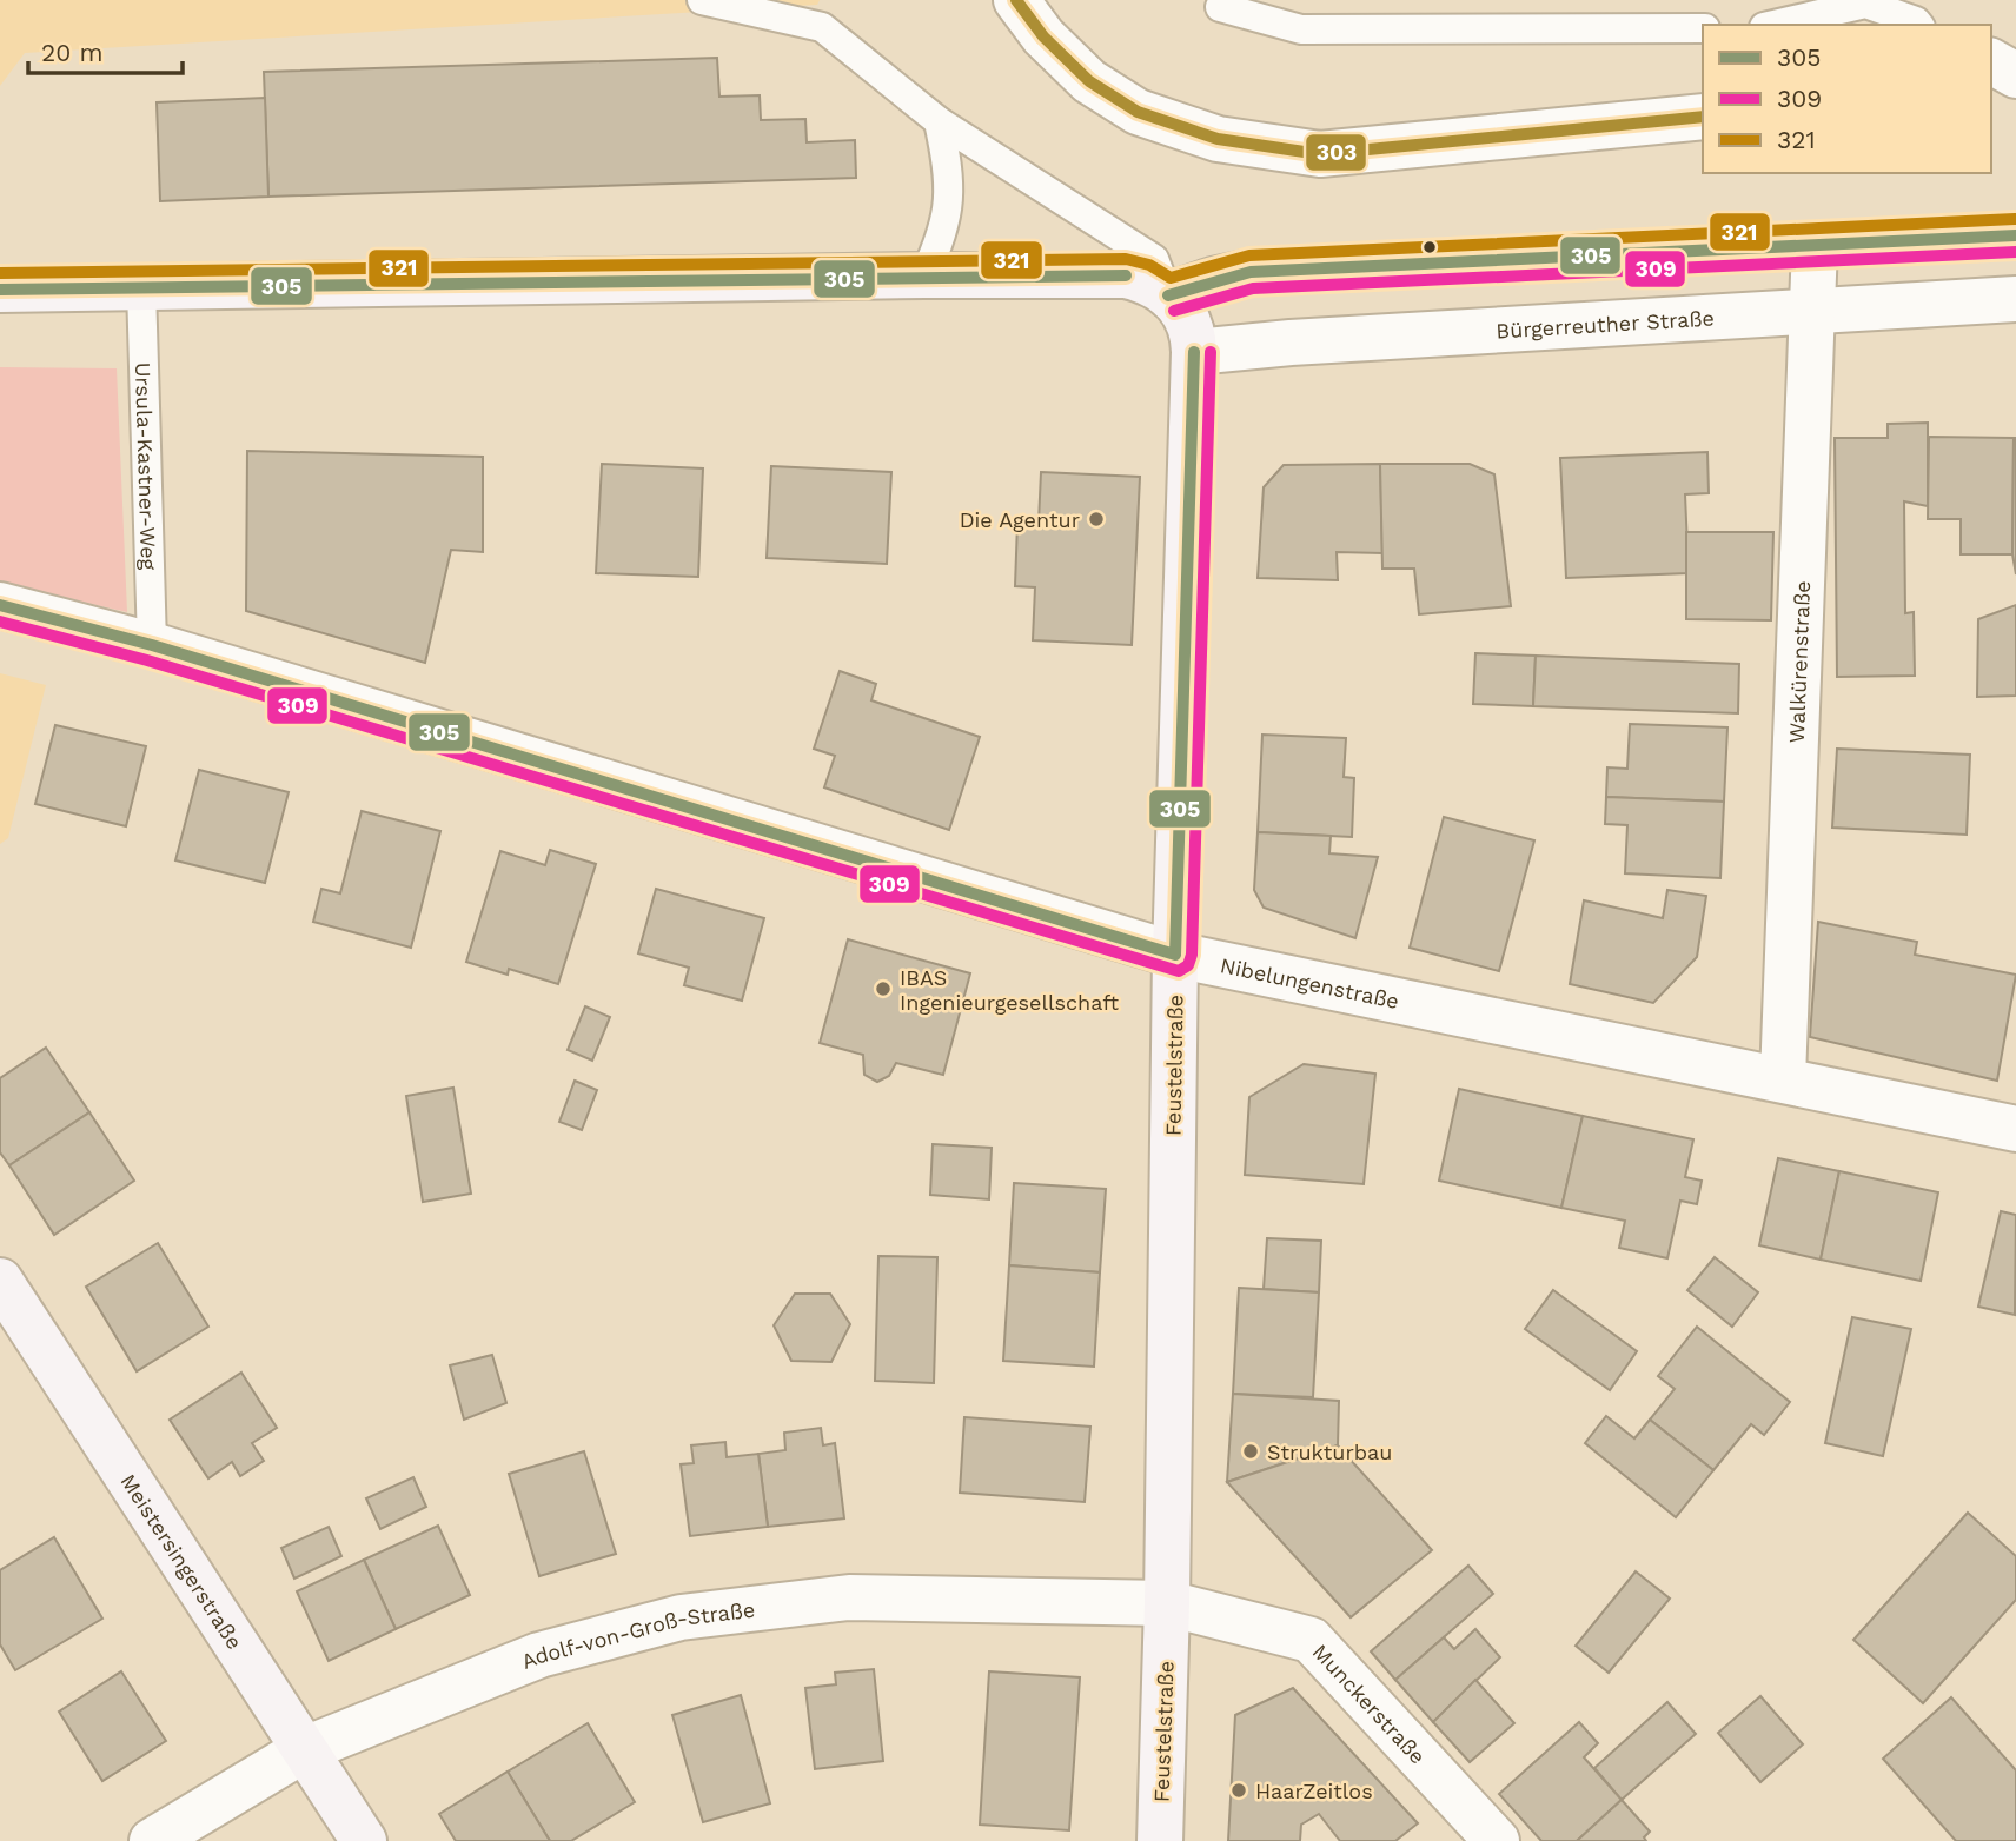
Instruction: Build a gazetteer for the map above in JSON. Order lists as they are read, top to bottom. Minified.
{"streets":{"main road":["Feustelstraße","Meistersingerstraße"],"street":["Bürgerreuther Straße","Walkürenstraße","Nibelungenstraße","Adolf-von-Groß-Straße","Munckerstraße"],"lane":["Ursula-Kastner-Weg"]},"crossings":[["Bürgerreuther Straße","Walkürenstraße"],["Bürgerreuther Straße","Feustelstraße"],["Ursula-Kastner-Weg","Nibelungenstraße"],["Walkürenstraße","Nibelungenstraße"],["Nibelungenstraße","Feustelstraße"],["Feustelstraße","Adolf-von-Groß-Straße"],["Feustelstraße","Munckerstraße"],["Meistersingerstraße","Adolf-von-Groß-Straße"],["Adolf-von-Groß-Straße","Munckerstraße"]],"places":["Die Agentur","IBAS Ingenieurgesellschaft","Strukturbau","HaarZeitlos"],"lines":["transit line 303","transit line 321","transit line 305","transit line 309"],"legend":["305","309","321"],"scale_bar":"20 m"}
